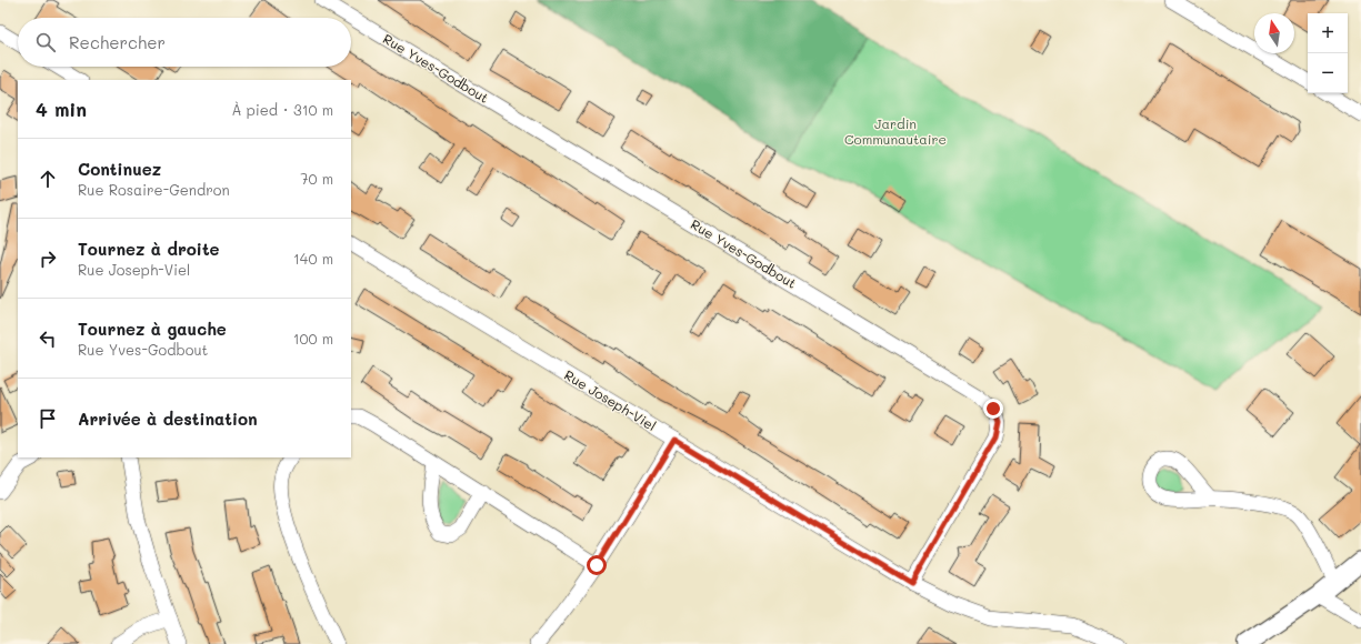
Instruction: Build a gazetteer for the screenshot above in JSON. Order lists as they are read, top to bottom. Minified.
{"streets":{"street":["Rue Yves-Godbout","Rue Joseph-Viel"]},"crossings":[["Rue Yves-Godbout","Rue Joseph-Viel"]],"parks":["Jardin Communautaire"],"north":"top","page":{"map_buttons":["+","−"],"search":"Rechercher","heading":["4 min","À pied · 310 m"],"list":[["Continuez","Rue Rosaire-Gendron","70 m"],["Tournez à droite","Rue Joseph-Viel","140 m"],["Tournez à gauche","Rue Yves-Godbout","100 m"],"Arrivée à destination"]}}
